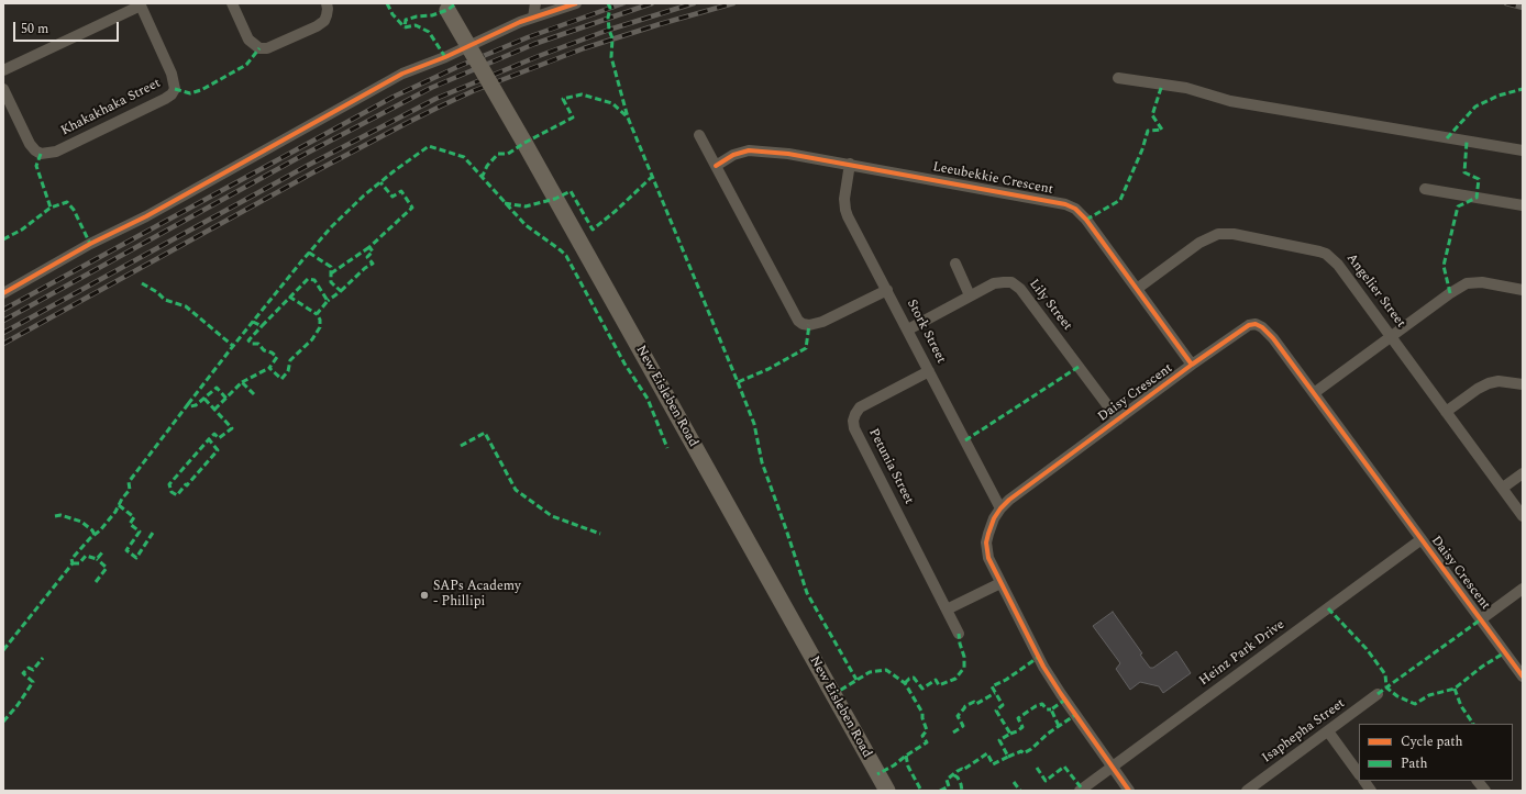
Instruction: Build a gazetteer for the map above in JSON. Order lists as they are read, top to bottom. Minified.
{"streets":{"main road":["New Eisleben Road"],"street":["Khakakhaka Street","Leeubekkie Crescent","Angelier Street","Lily Street","Stork Street","Daisy Crescent","Petunia Street","Heinz Park Drive","Isaphepha Street"]},"crossings":[["Leeubekkie Crescent","Angelier Street"],["Leeubekkie Crescent","Stork Street"],["Leeubekkie Crescent","Daisy Crescent"],["Lily Street","Stork Street"],["Lily Street","Daisy Crescent"],["Stork Street","Daisy Crescent"],["Stork Street","Petunia Street"],["Daisy Crescent","Heinz Park Drive"]],"places":["SAPs Academy - Phillipi"],"legend":["Cycle path","Path"],"scale_bar":"50 m"}
